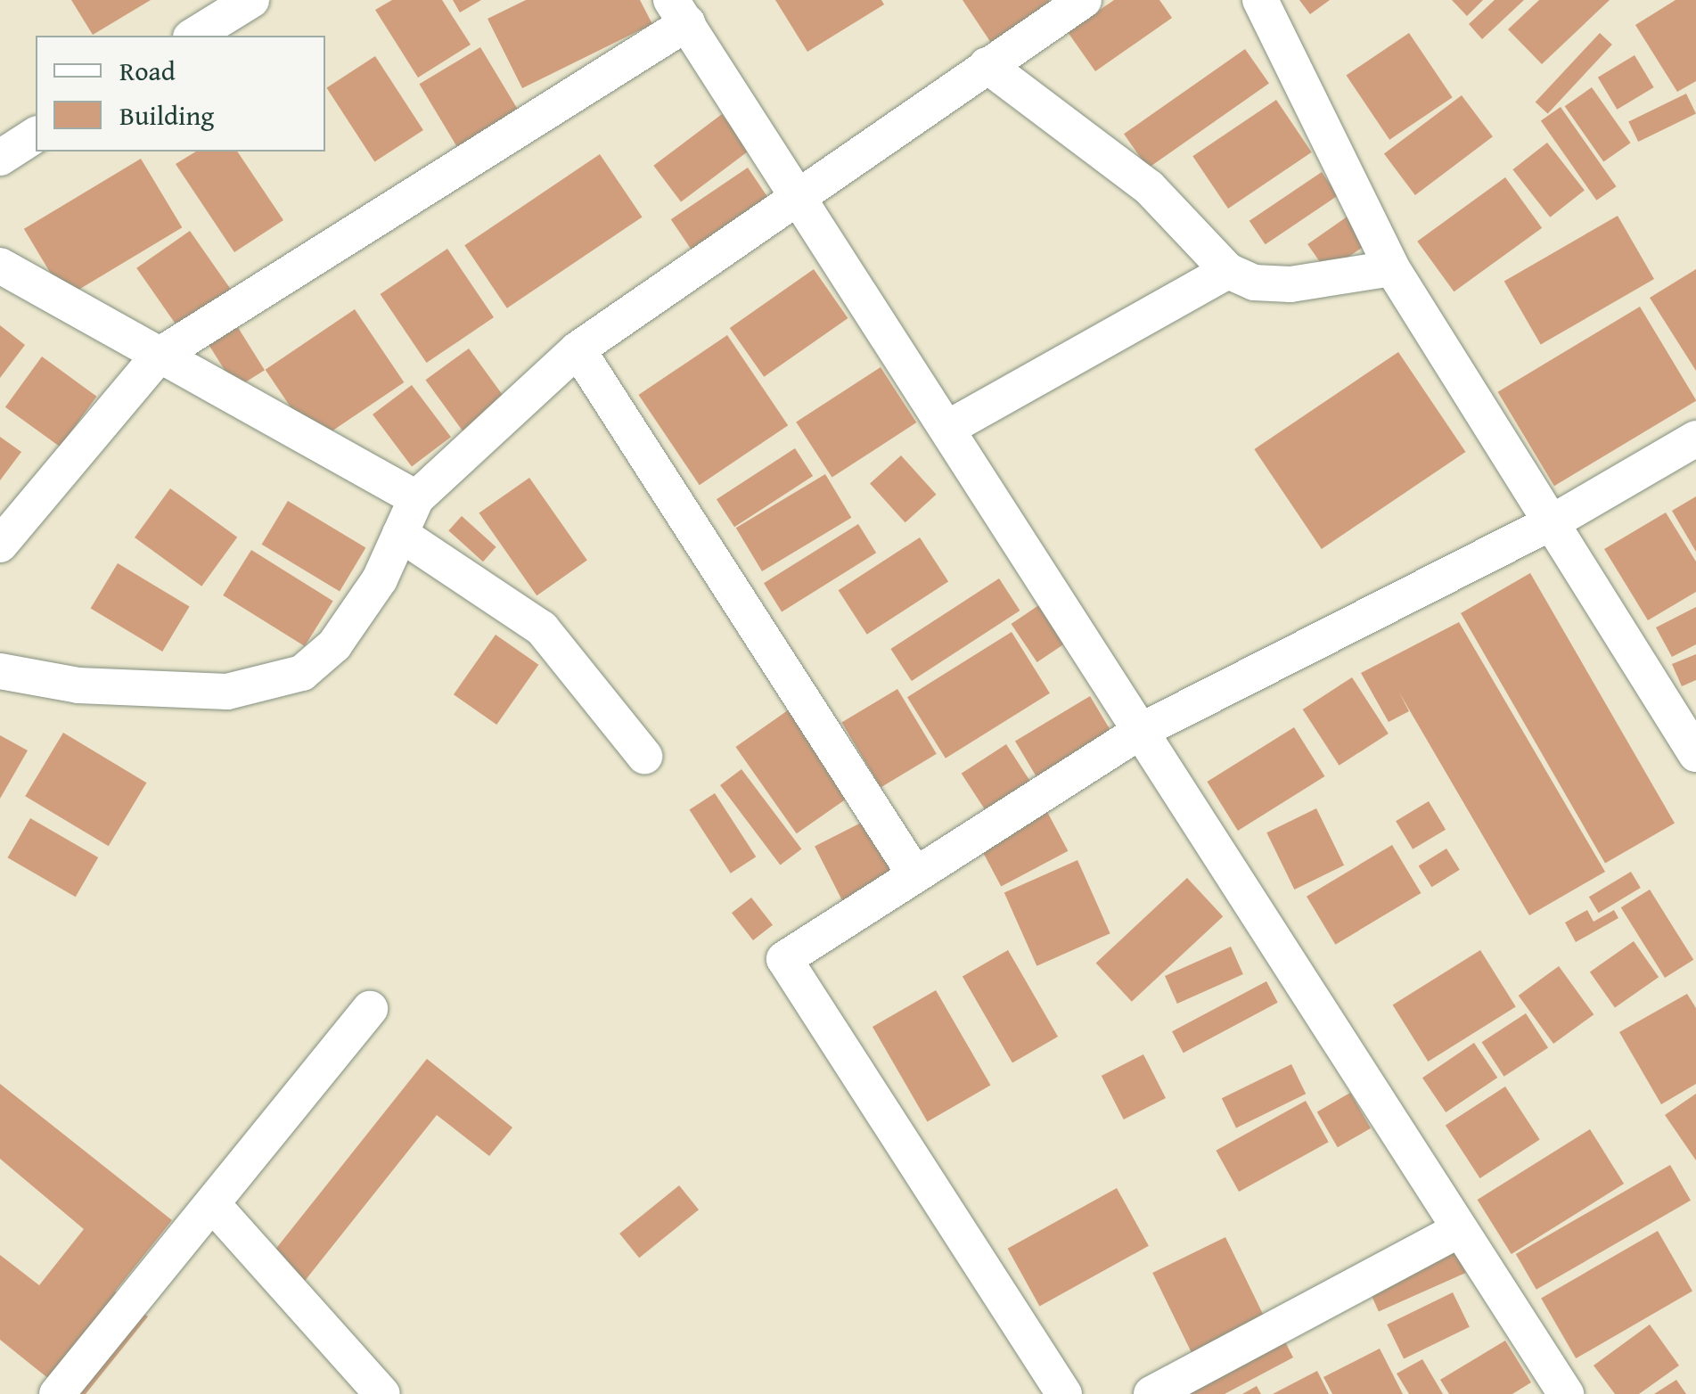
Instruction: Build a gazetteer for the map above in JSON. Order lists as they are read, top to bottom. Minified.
{"legend":["Road","Building"]}
